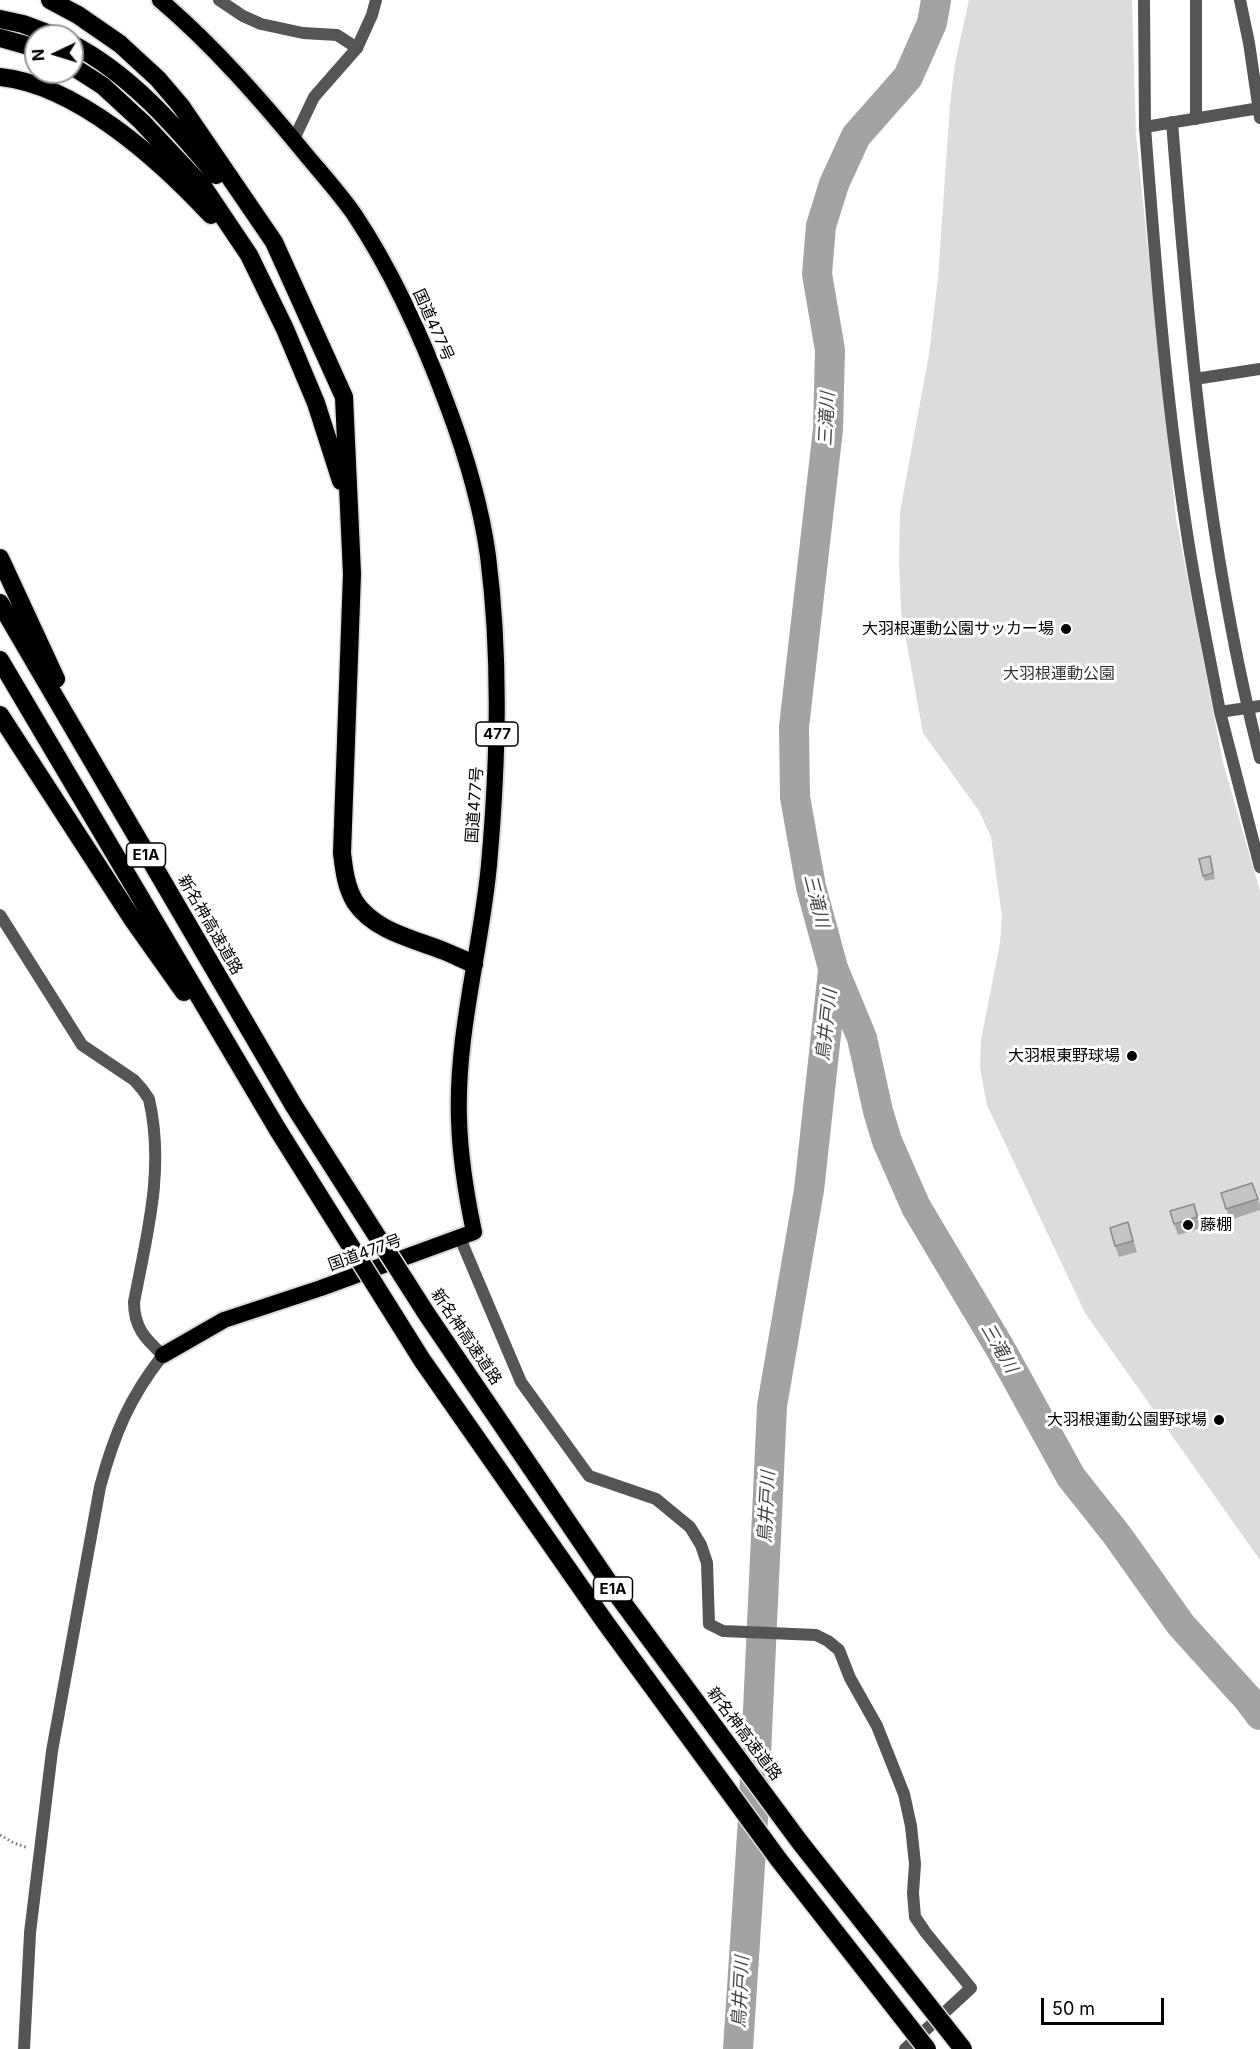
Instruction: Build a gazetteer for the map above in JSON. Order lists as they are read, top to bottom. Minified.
{"streets":{"highway":["国道477号","477","E1A","新名神高速道路"]},"water":["三滝川","鳥井戸川"],"parks":["大羽根運動公園"],"places":["大羽根運動公園サッカー場","大羽根東野球場","藤棚","大羽根運動公園野球場"],"scale_bar":"50 m","north":"left"}
